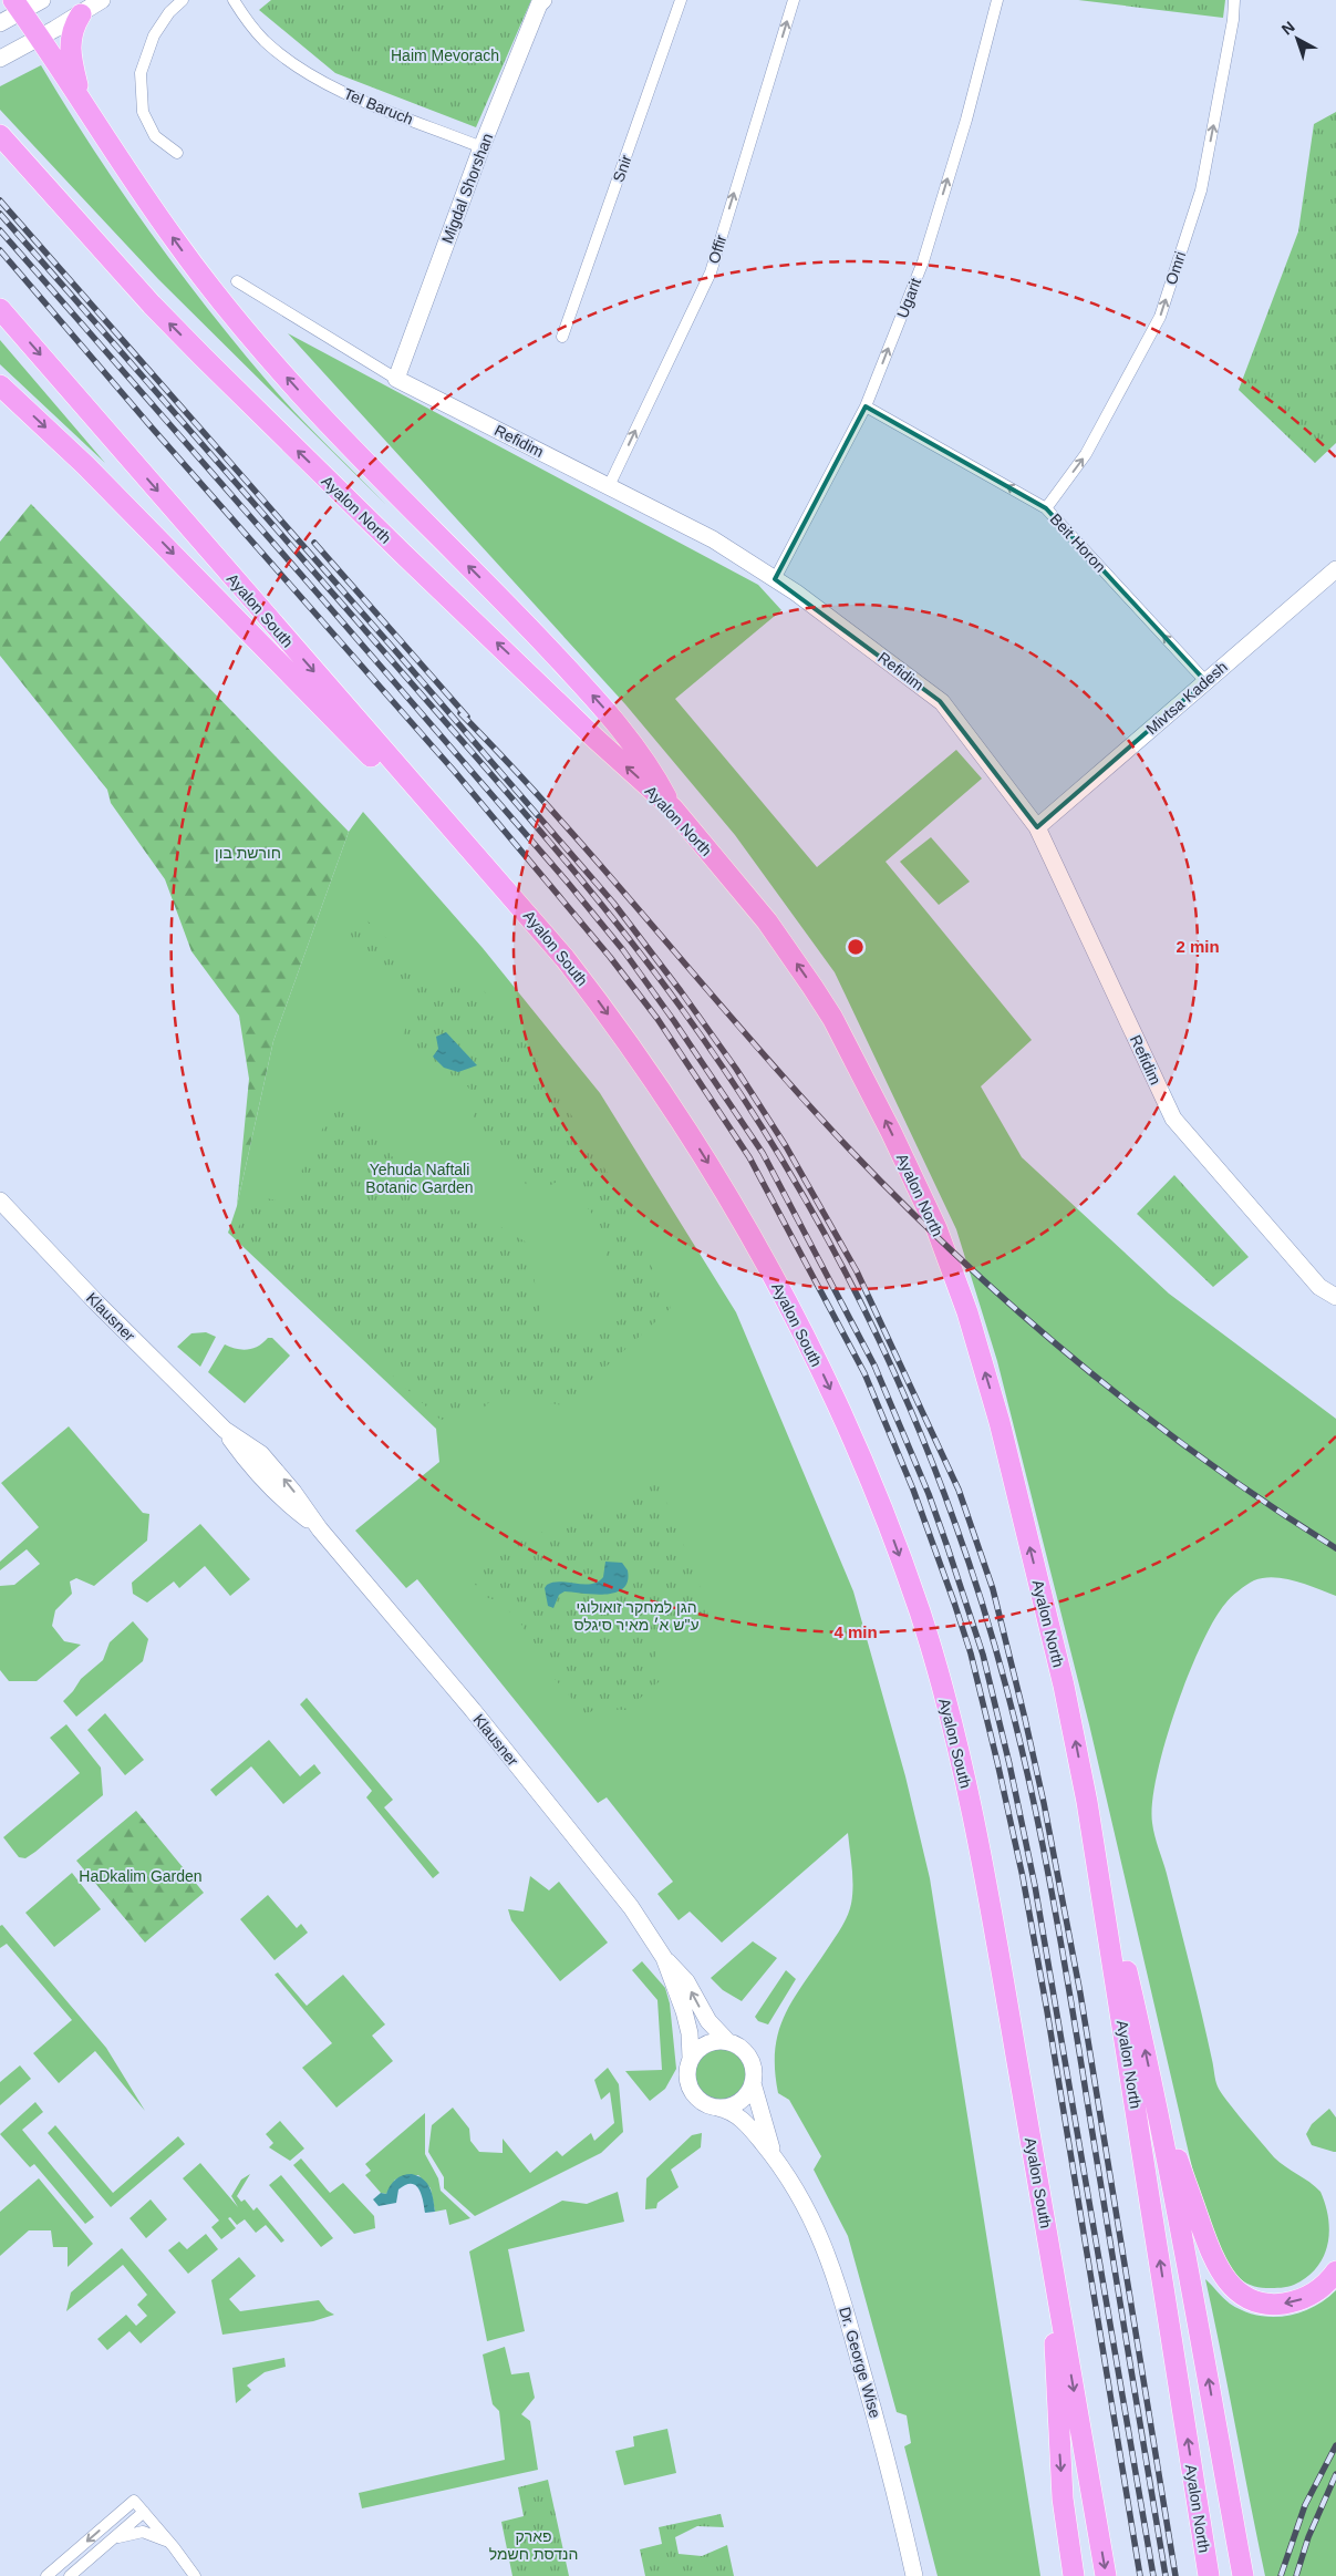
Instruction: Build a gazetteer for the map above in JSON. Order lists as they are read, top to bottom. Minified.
{"streets":{"highway":["Ayalon North","Ayalon South"],"street":["Tel Baruch","Snir","Migdal Shorshan","Offir","Omri","Ugarit","Refidim","Beit Horon","Mivtsa Kadesh","Klausner","Dr. George Wise"]},"crossings":[["Tel Baruch","Migdal Shorshan"],["Migdal Shorshan","Refidim"],["Offir","Refidim"],["Omri","Beit Horon"],["Ugarit","Refidim"],["Ugarit","Beit Horon"],["Refidim","Mivtsa Kadesh"],["Beit Horon","Mivtsa Kadesh"],["Klausner","Dr. George Wise"]],"one_way":["Offir","Omri","Ugarit","Beit Horon"],"parks":["Haim Mevorach","חורשת בון","Yehuda Naftali Botanic Garden","הגן למחקר זואולוגי ע\"ש א׳ מאיר סיגלס","HaDkalim Garden","פארק הנדסת חשמל"],"north":"top left","rings":["2 min","4 min"]}
